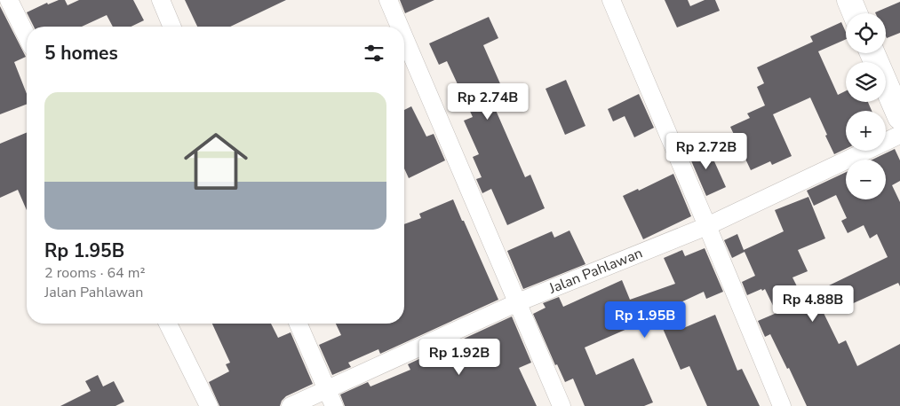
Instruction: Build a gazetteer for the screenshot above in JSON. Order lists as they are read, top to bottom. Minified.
{"streets":{"street":["Jalan Pahlawan"]},"page":{"map_buttons":["+","−"],"heading":"5 homes","list":[{"name":"Rp 1.95B","note":"2 rooms · 64 m² · Jalan Pahlawan"}],"price":["Rp 2.74B","Rp 2.72B","Rp 4.88B","Rp 1.95B","Rp 1.92B"]}}
